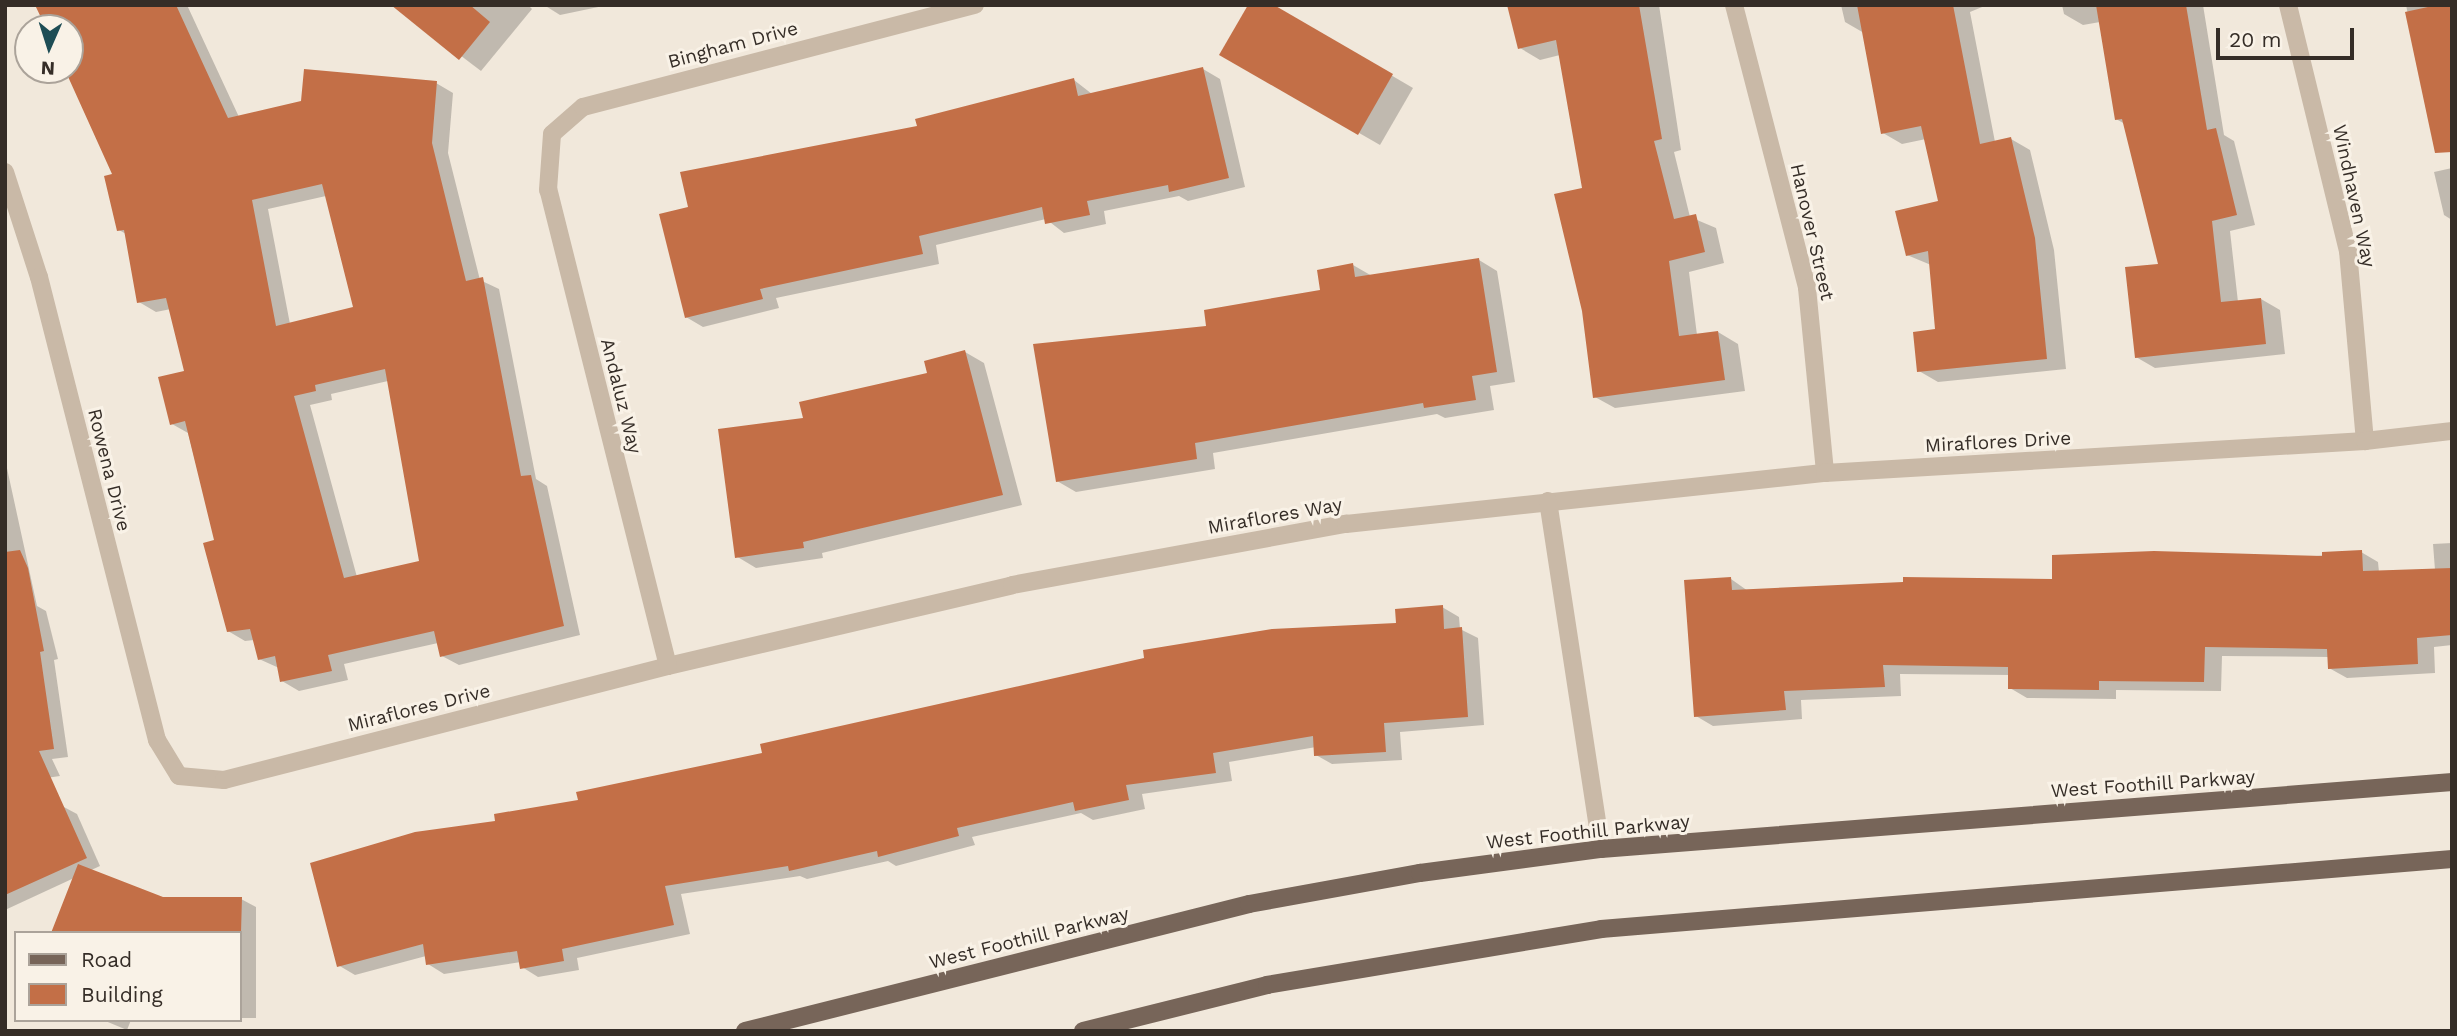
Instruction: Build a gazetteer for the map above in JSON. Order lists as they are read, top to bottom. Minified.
{"streets":{"main road":["West Foothill Parkway"],"street":["Bingham Drive","Windhaven Way","Hanover Street","Andaluz Way","Miraflores Drive","Rowena Drive","Miraflores Way"]},"crossings":[["Bingham Drive","Andaluz Way"],["Windhaven Way","Miraflores Drive"],["Hanover Street","Miraflores Drive"],["Andaluz Way","Miraflores Drive"],["Andaluz Way","Miraflores Way"],["Miraflores Drive","Rowena Drive"],["Miraflores Drive","Miraflores Way"]],"legend":["Road","Building"],"scale_bar":"20 m","north":"bottom"}
